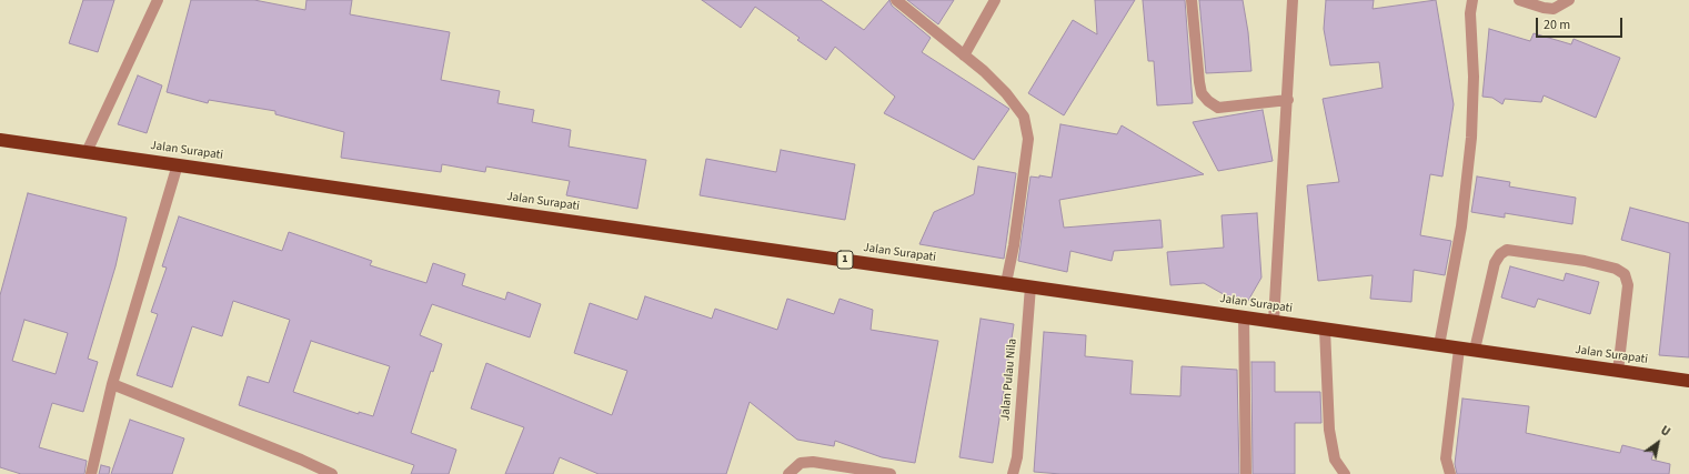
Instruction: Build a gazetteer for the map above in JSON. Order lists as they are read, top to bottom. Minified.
{"streets":{"highway":["Jalan Surapati","1"],"street":["Jalan Pulau Nila"]},"crossings":[["Jalan Surapati","Jalan Pulau Nila"]],"scale_bar":"20 m","north":"top right"}
